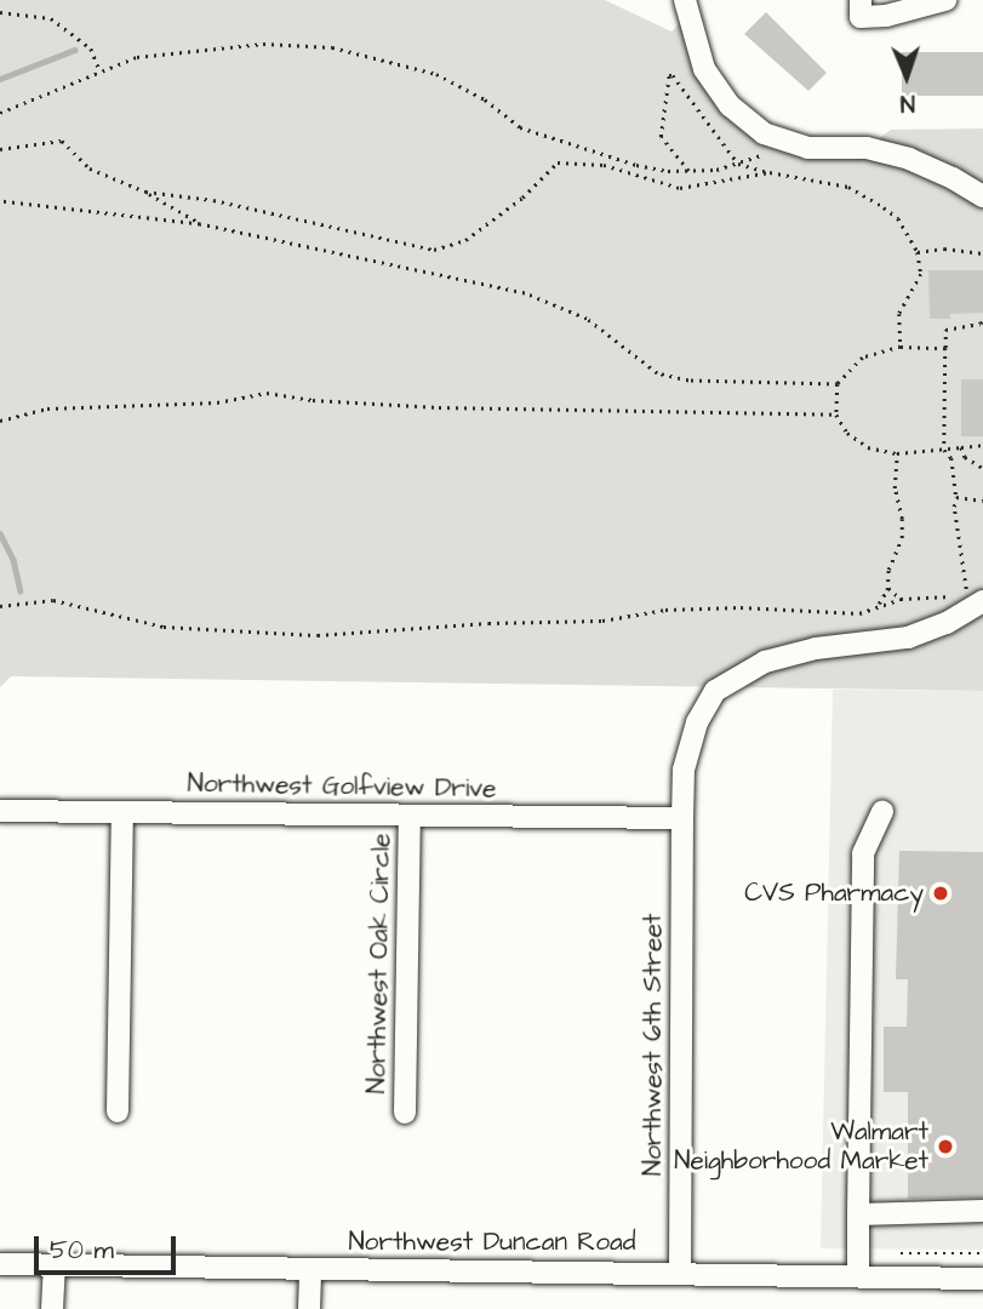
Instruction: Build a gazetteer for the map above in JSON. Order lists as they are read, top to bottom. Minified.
{"streets":{"street":["Northwest Golfview Drive","Northwest Oak Circle","Northwest 6th Street","Northwest Duncan Road"]},"crossings":[["Northwest Golfview Drive","Northwest Oak Circle"],["Northwest Golfview Drive","Northwest 6th Street"],["Northwest 6th Street","Northwest Duncan Road"]],"places":["CVS Pharmacy","Walmart Neighborhood Market"],"scale_bar":"50 m","north":"bottom"}
